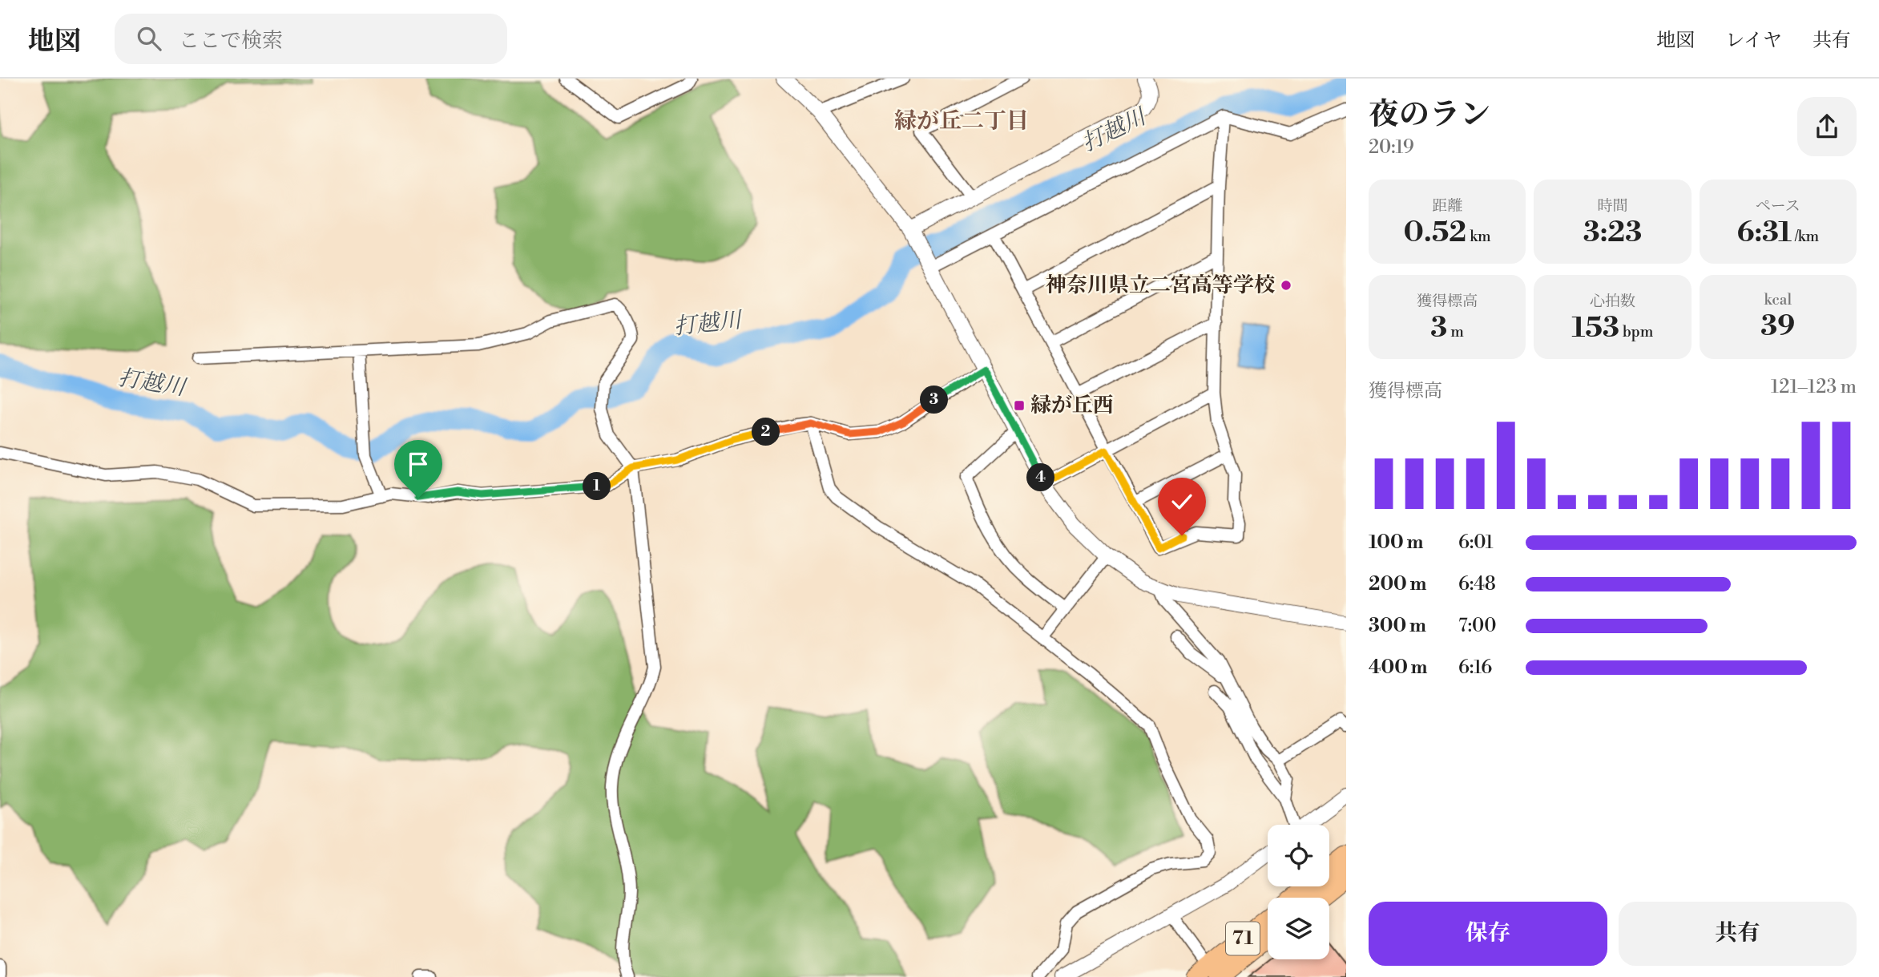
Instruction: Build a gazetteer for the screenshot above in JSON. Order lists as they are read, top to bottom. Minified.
{"streets":{"main road":["71"]},"districts":["緑が丘二丁目"],"water":["打越川"],"places":{"other":["神奈川県立二宮高等学校"],"transit":["緑が丘西"]},"page":{"header":"地図","search":"ここで検索","nav":["地図","レイヤ","共有"],"heading":["夜のラン","20:19"],"stats":[["距離","0.52 km"],["時間","3:23"],["ペース","6:31 /km"],["獲得標高","3 m"],["心拍数","153 bpm"],["kcal","39"]],"chart":["獲得標高","121–123 m"],"pins":["3","2","4","1"],"list":[{"name":"100 m","note":"6:01"},{"name":"200 m","note":"6:48"},{"name":"300 m","note":"7:00"},{"name":"400 m","note":"6:16"}],"buttons":["保存","共有"]}}
